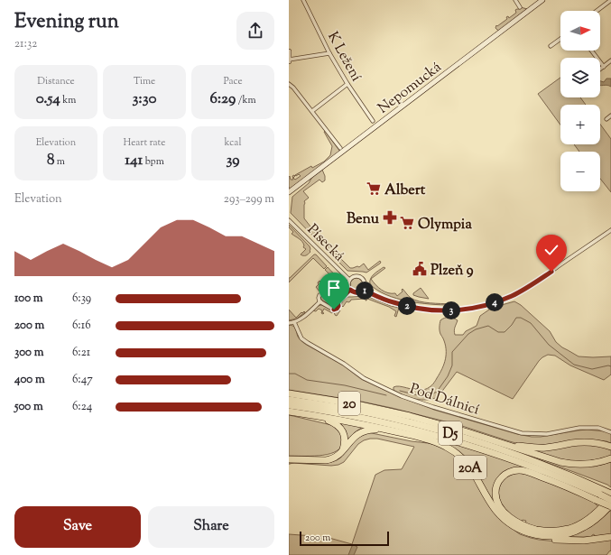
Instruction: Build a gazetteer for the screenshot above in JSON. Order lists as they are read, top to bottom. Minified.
{"streets":{"highway":["20","D5","20A"],"street":["K Ležení","Nepomucká","Písecká","Pod Dálnicí"]},"places":{"supermarket":["Albert","Olympia"],"pharmacy":["Benu"],"public building":["Plzeň 9"]},"scale_bar":"200 m","north":"right","page":{"heading":["Evening run","21:32"],"map_buttons":["+","−"],"stats":[["Distance","0.54 km"],["Time","3:30"],["Pace","6:29 /km"],["Elevation","8 m"],["Heart rate","141 bpm"],["kcal","39"]],"chart":["Elevation","293–299 m"],"pins":["1","4","2","3"],"list":[{"name":"100 m","note":"6:39"},{"name":"200 m","note":"6:16"},{"name":"300 m","note":"6:21"},{"name":"400 m","note":"6:47"},{"name":"500 m","note":"6:24"}],"buttons":["Save","Share"],"scale":"200 m"}}
